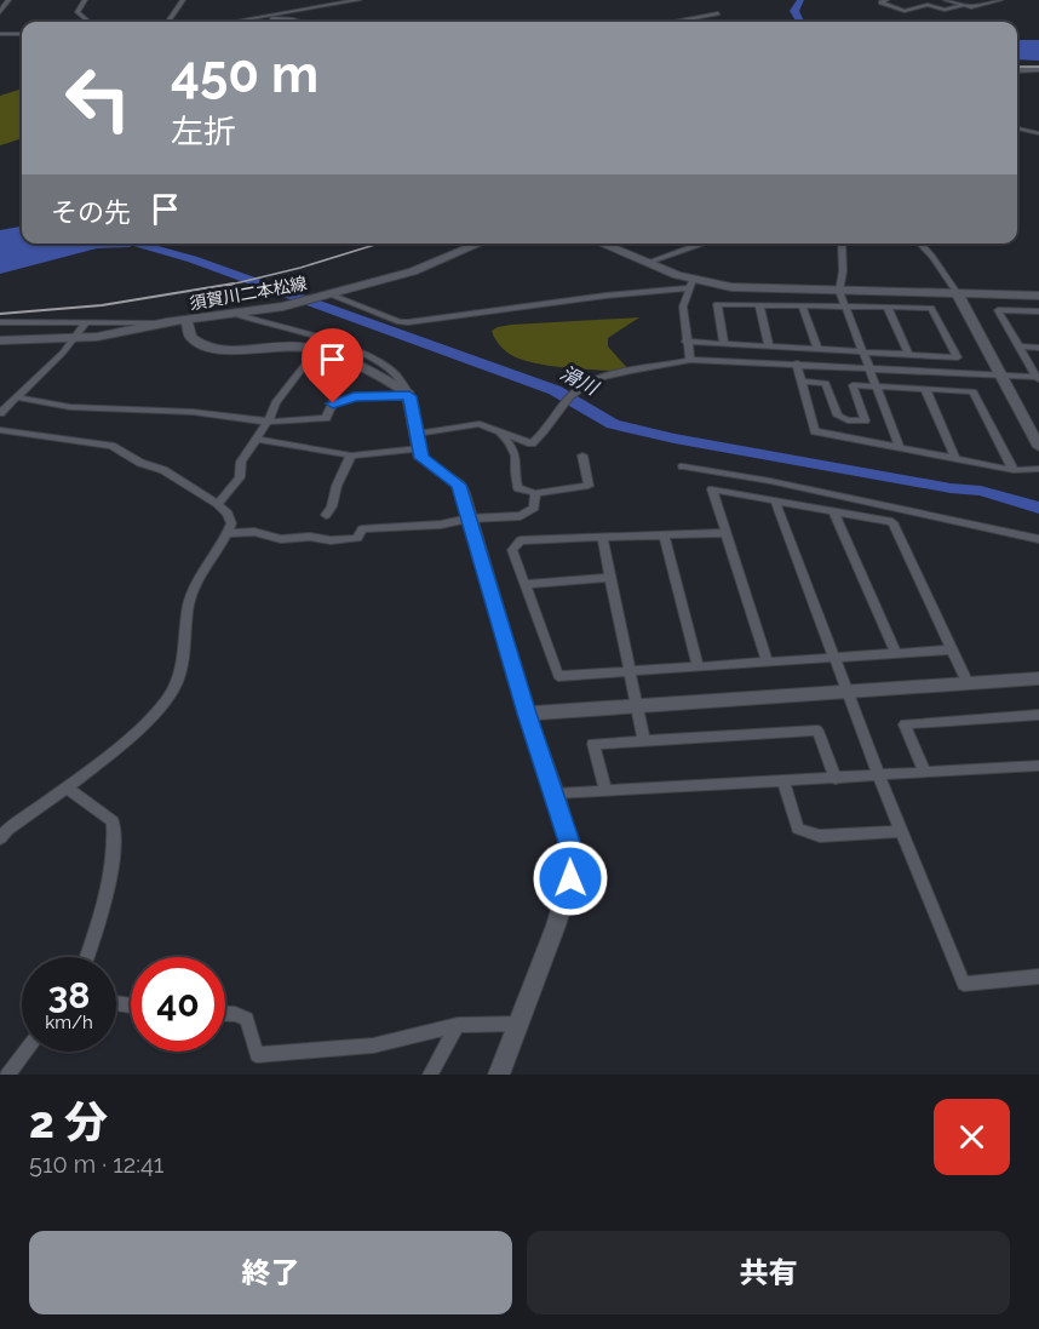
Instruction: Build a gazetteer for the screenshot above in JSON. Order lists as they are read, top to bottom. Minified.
{"streets":{"street":["須賀川二本松線"]},"water":["滑川"],"page":{"turn":["450 m","左折"],"then":"その先","speed":"38 km/h","limit":"40","heading":["2 分","510 m · 12:41"],"buttons":["終了","共有"]}}
